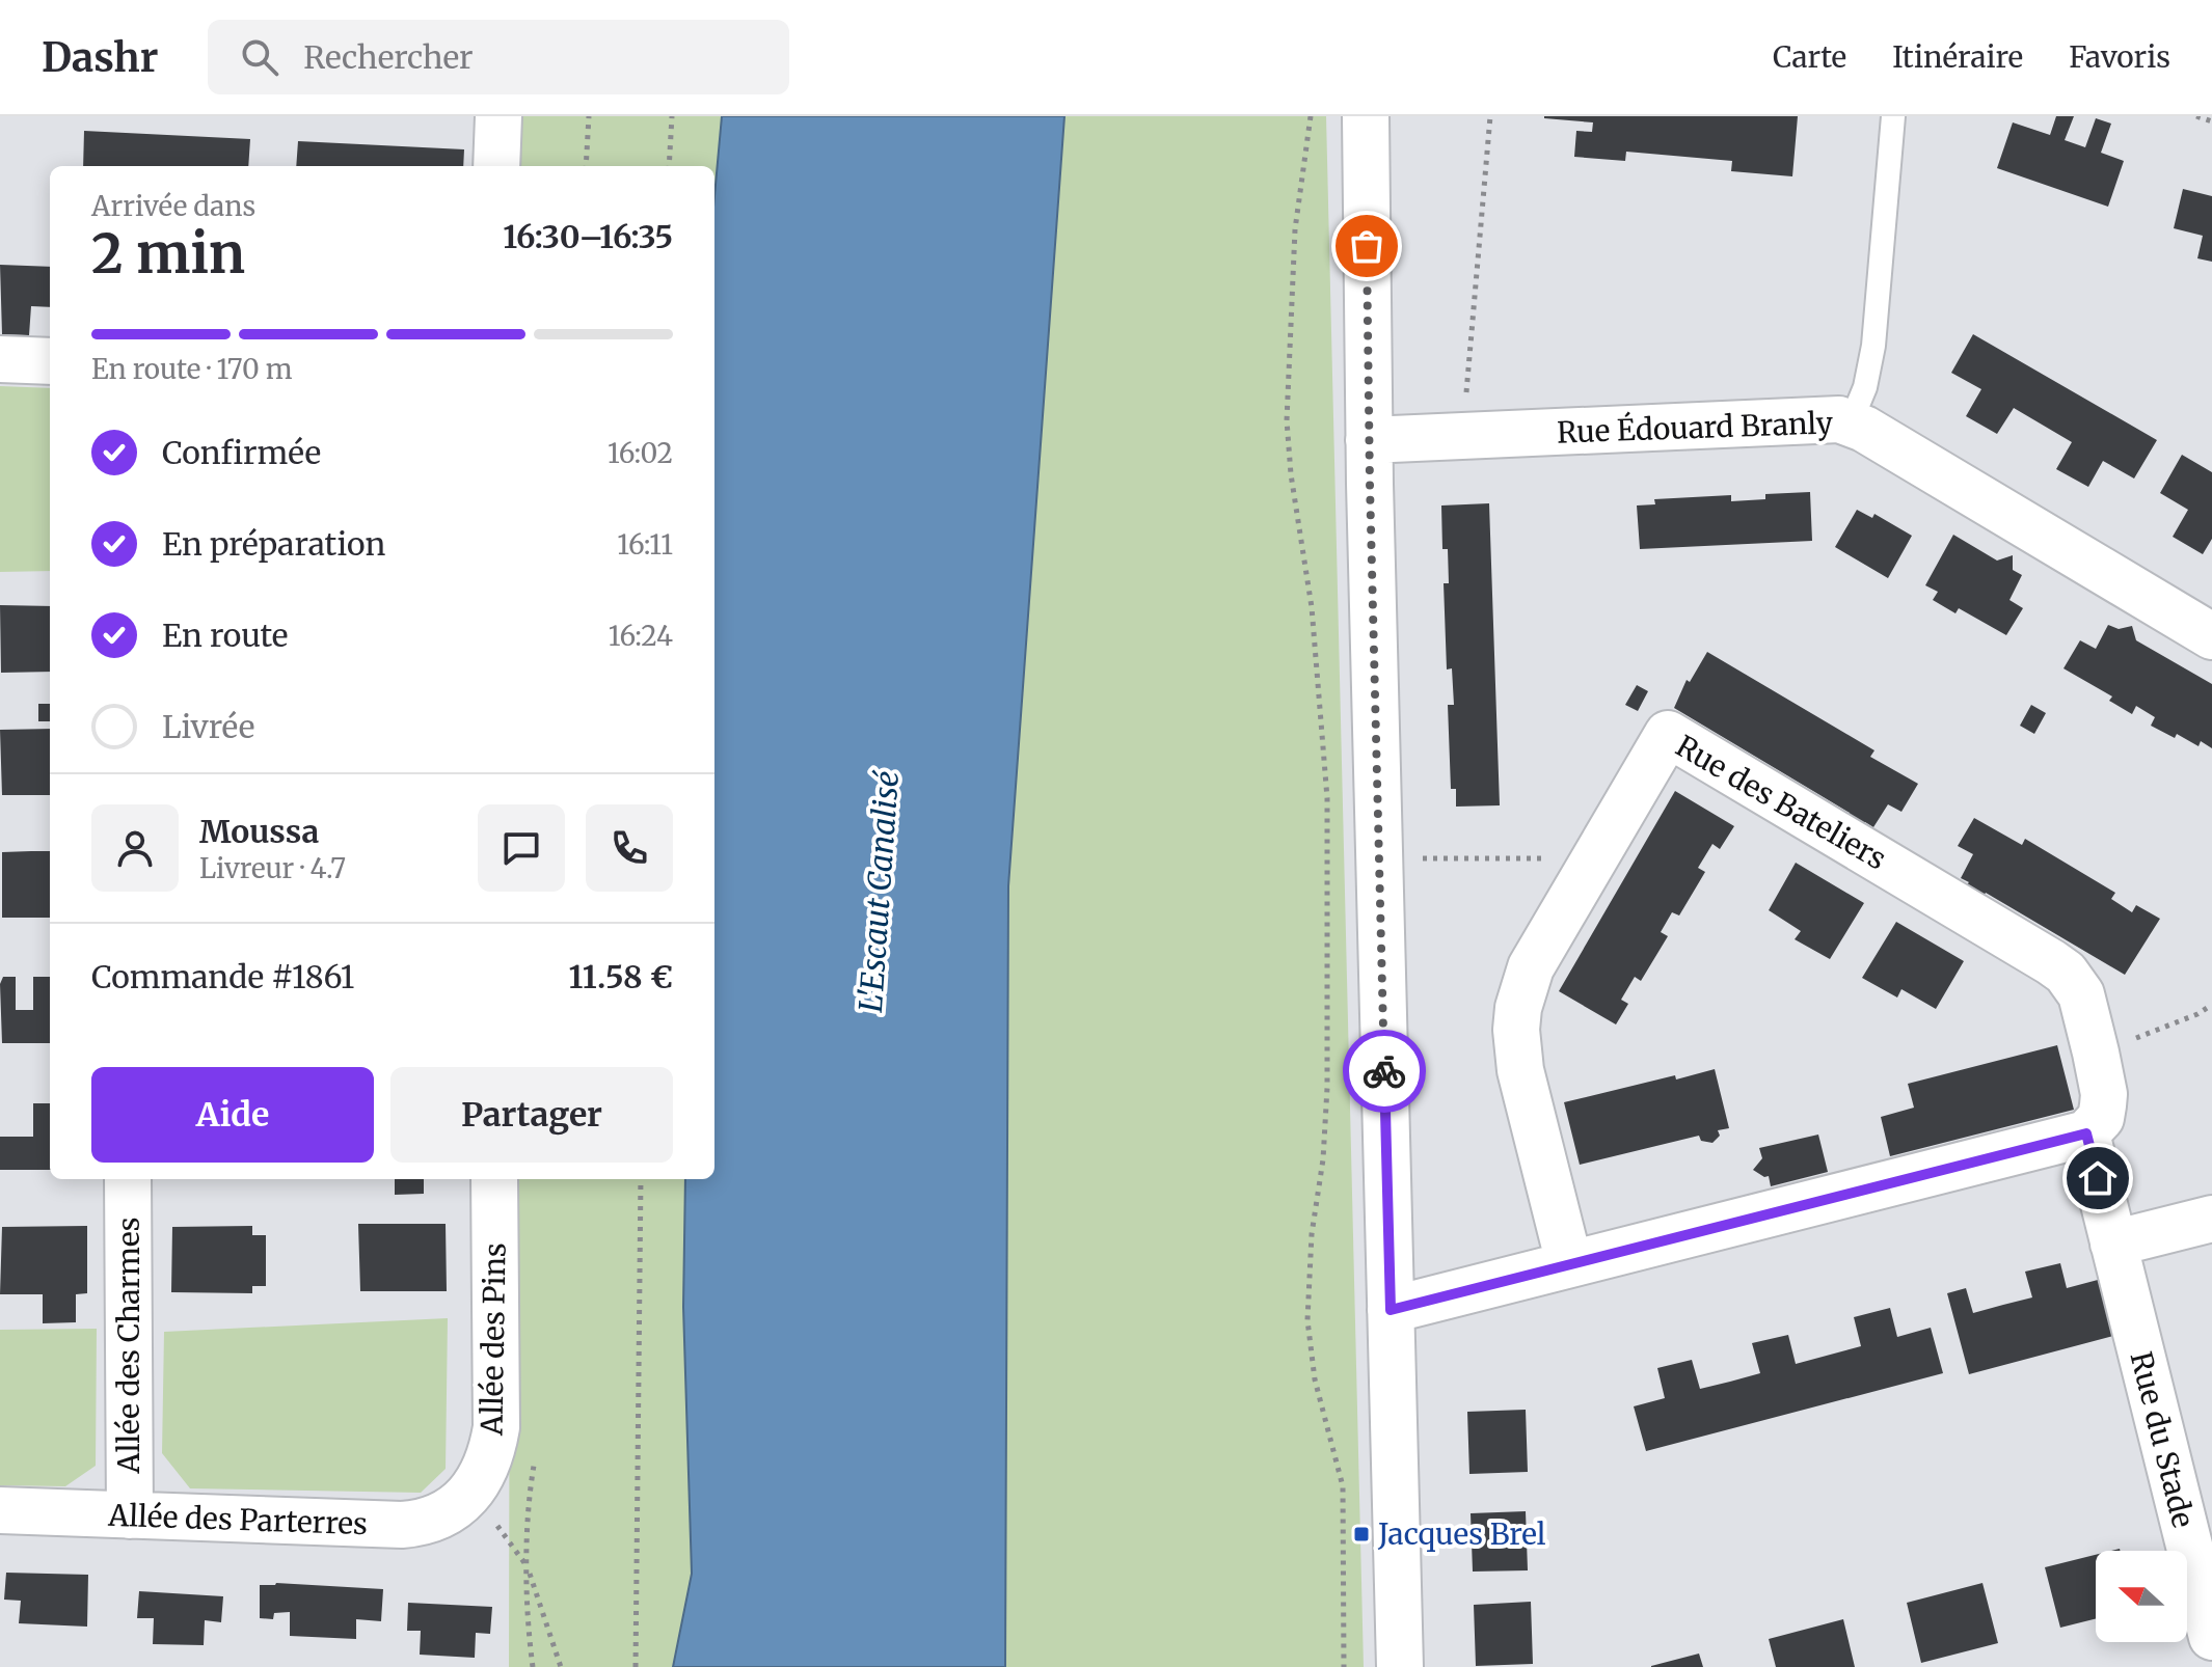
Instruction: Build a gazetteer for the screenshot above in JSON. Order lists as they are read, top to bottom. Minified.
{"streets":{"street":["Rue Édouard Branly","Rue des Bateliers","Allée des Pins","Allée des Charmes","Rue du Stade","Allée des Parterres"]},"crossings":[["Rue des Bateliers","Rue du Stade"],["Allée des Pins","Allée des Parterres"],["Allée des Charmes","Allée des Parterres"]],"water":["L'Escaut Canalisé"],"places":{"transit":["Jacques Brel"]},"north":"left","page":{"header":"Dashr","search":"Rechercher","nav":["Carte","Itinéraire","Favoris"],"heading":["2 min","Arrivée dans","16:30–16:35"],"panel":["Moussa","Livreur · 4.7","Commande #1861","11.58 €"],"bar":"En route · 170 m","list":[["Confirmée","16:02"],["En préparation","16:11"],["En route","16:24"],"Livrée"],"buttons":["Aide","Partager"]}}
